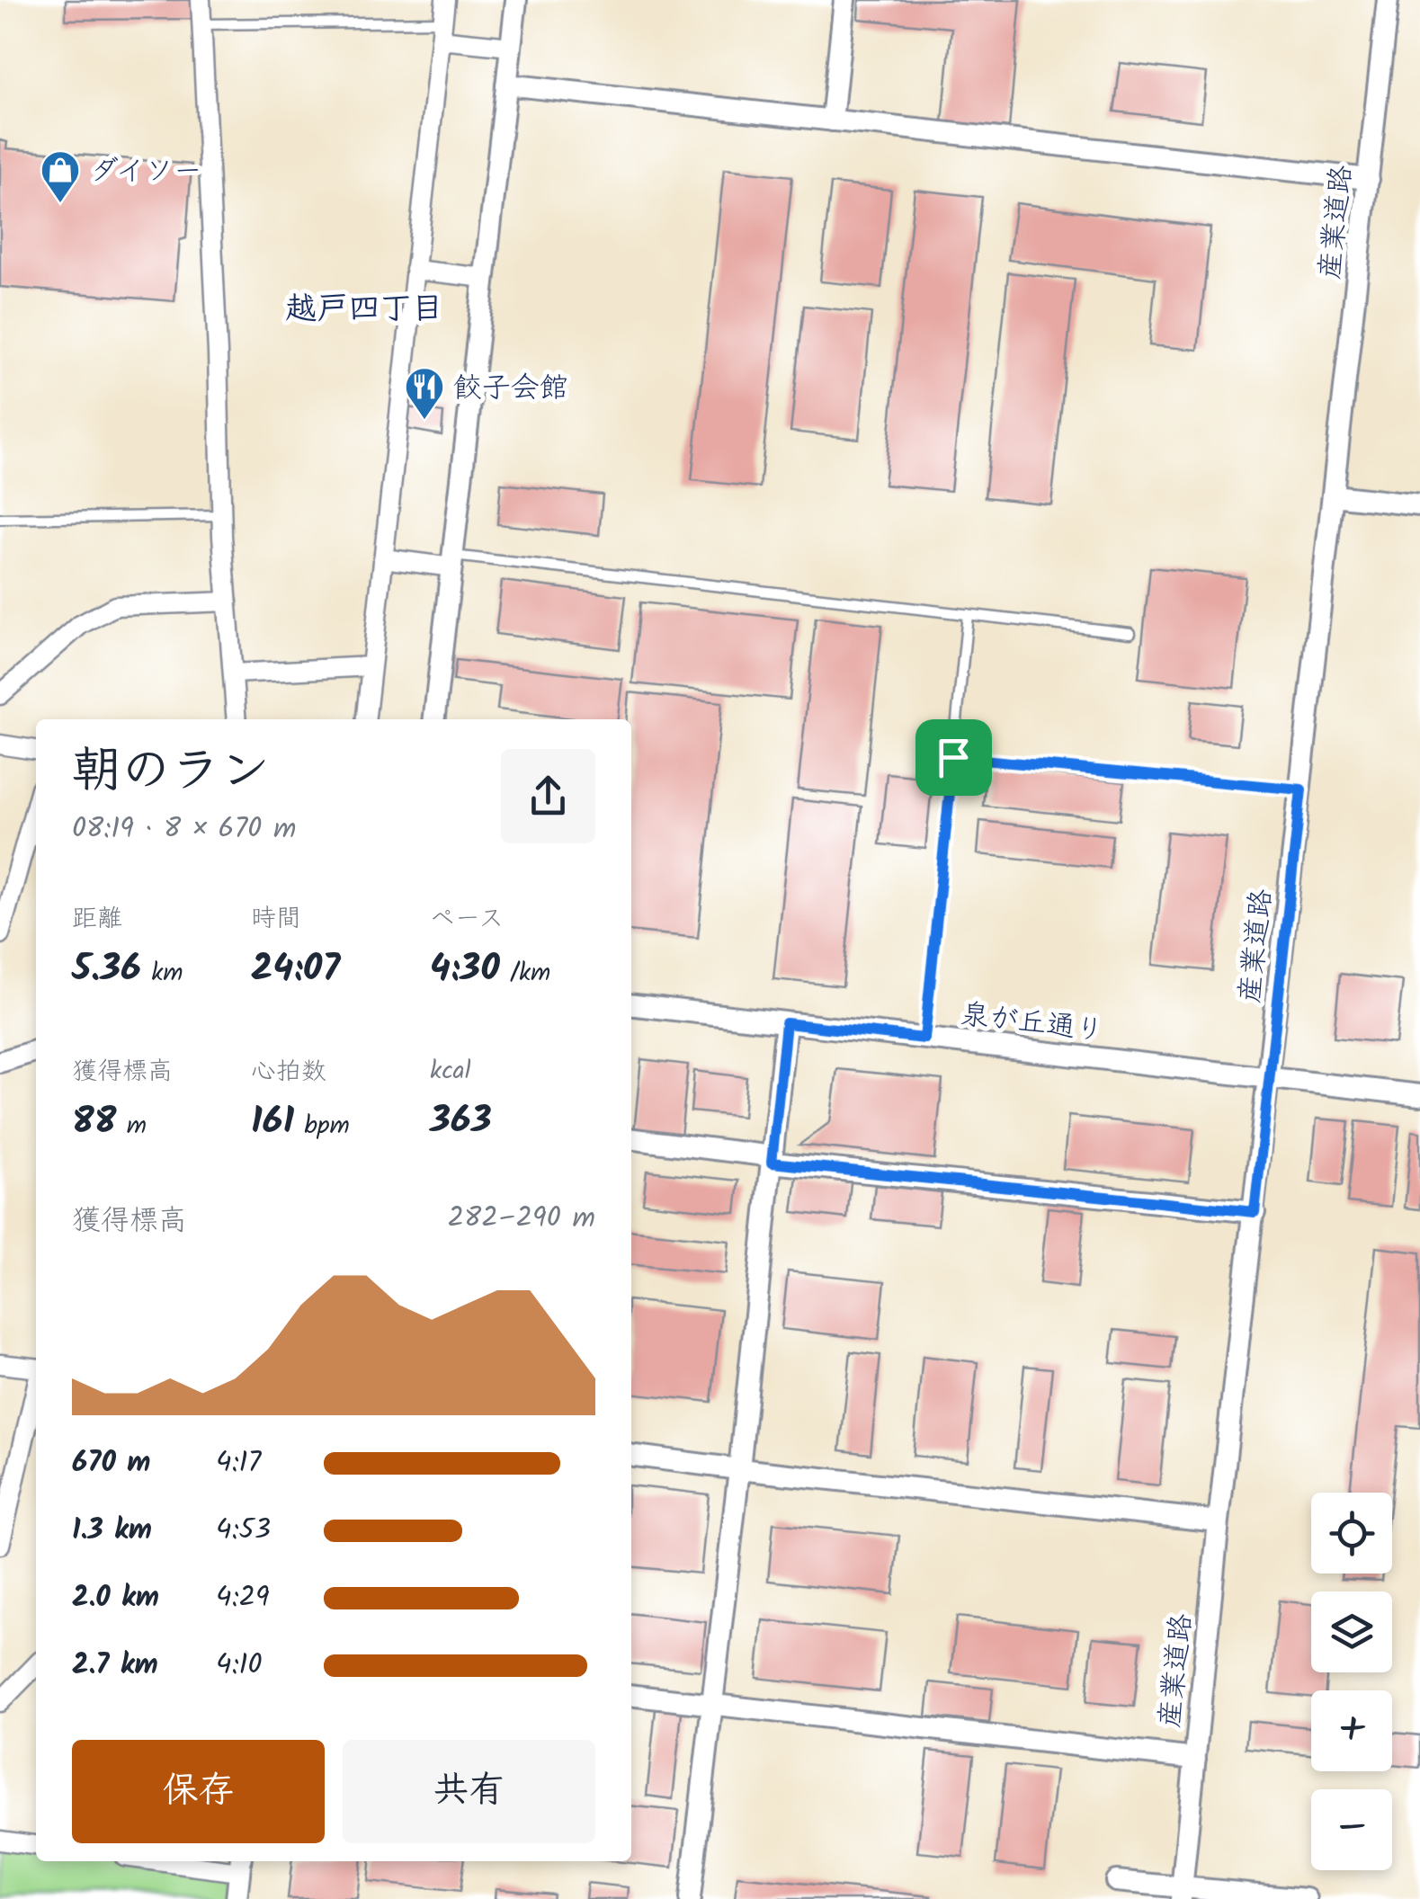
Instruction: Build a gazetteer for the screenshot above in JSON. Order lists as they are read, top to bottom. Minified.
{"streets":{"street":["産業道路","泉が丘通り"]},"crossings":[["産業道路","泉が丘通り"]],"districts":["越戸四丁目"],"places":{"shop":["ダイソー"],"restaurant":["餃子会館"]},"page":{"heading":["朝のラン","08:19 · 8 × 670 m"],"stats":[["距離","5.36 km"],["時間","24:07"],["ペース","4:30 /km"],["獲得標高","88 m"],["心拍数","161 bpm"],["kcal","363"]],"chart":["獲得標高","282–290 m"],"list":[{"name":"670 m","note":"4:17"},{"name":"1.3 km","note":"4:53"},{"name":"2.0 km","note":"4:29"},{"name":"2.7 km","note":"4:10"}],"map_buttons":["+","−"],"buttons":["保存","共有"]}}
